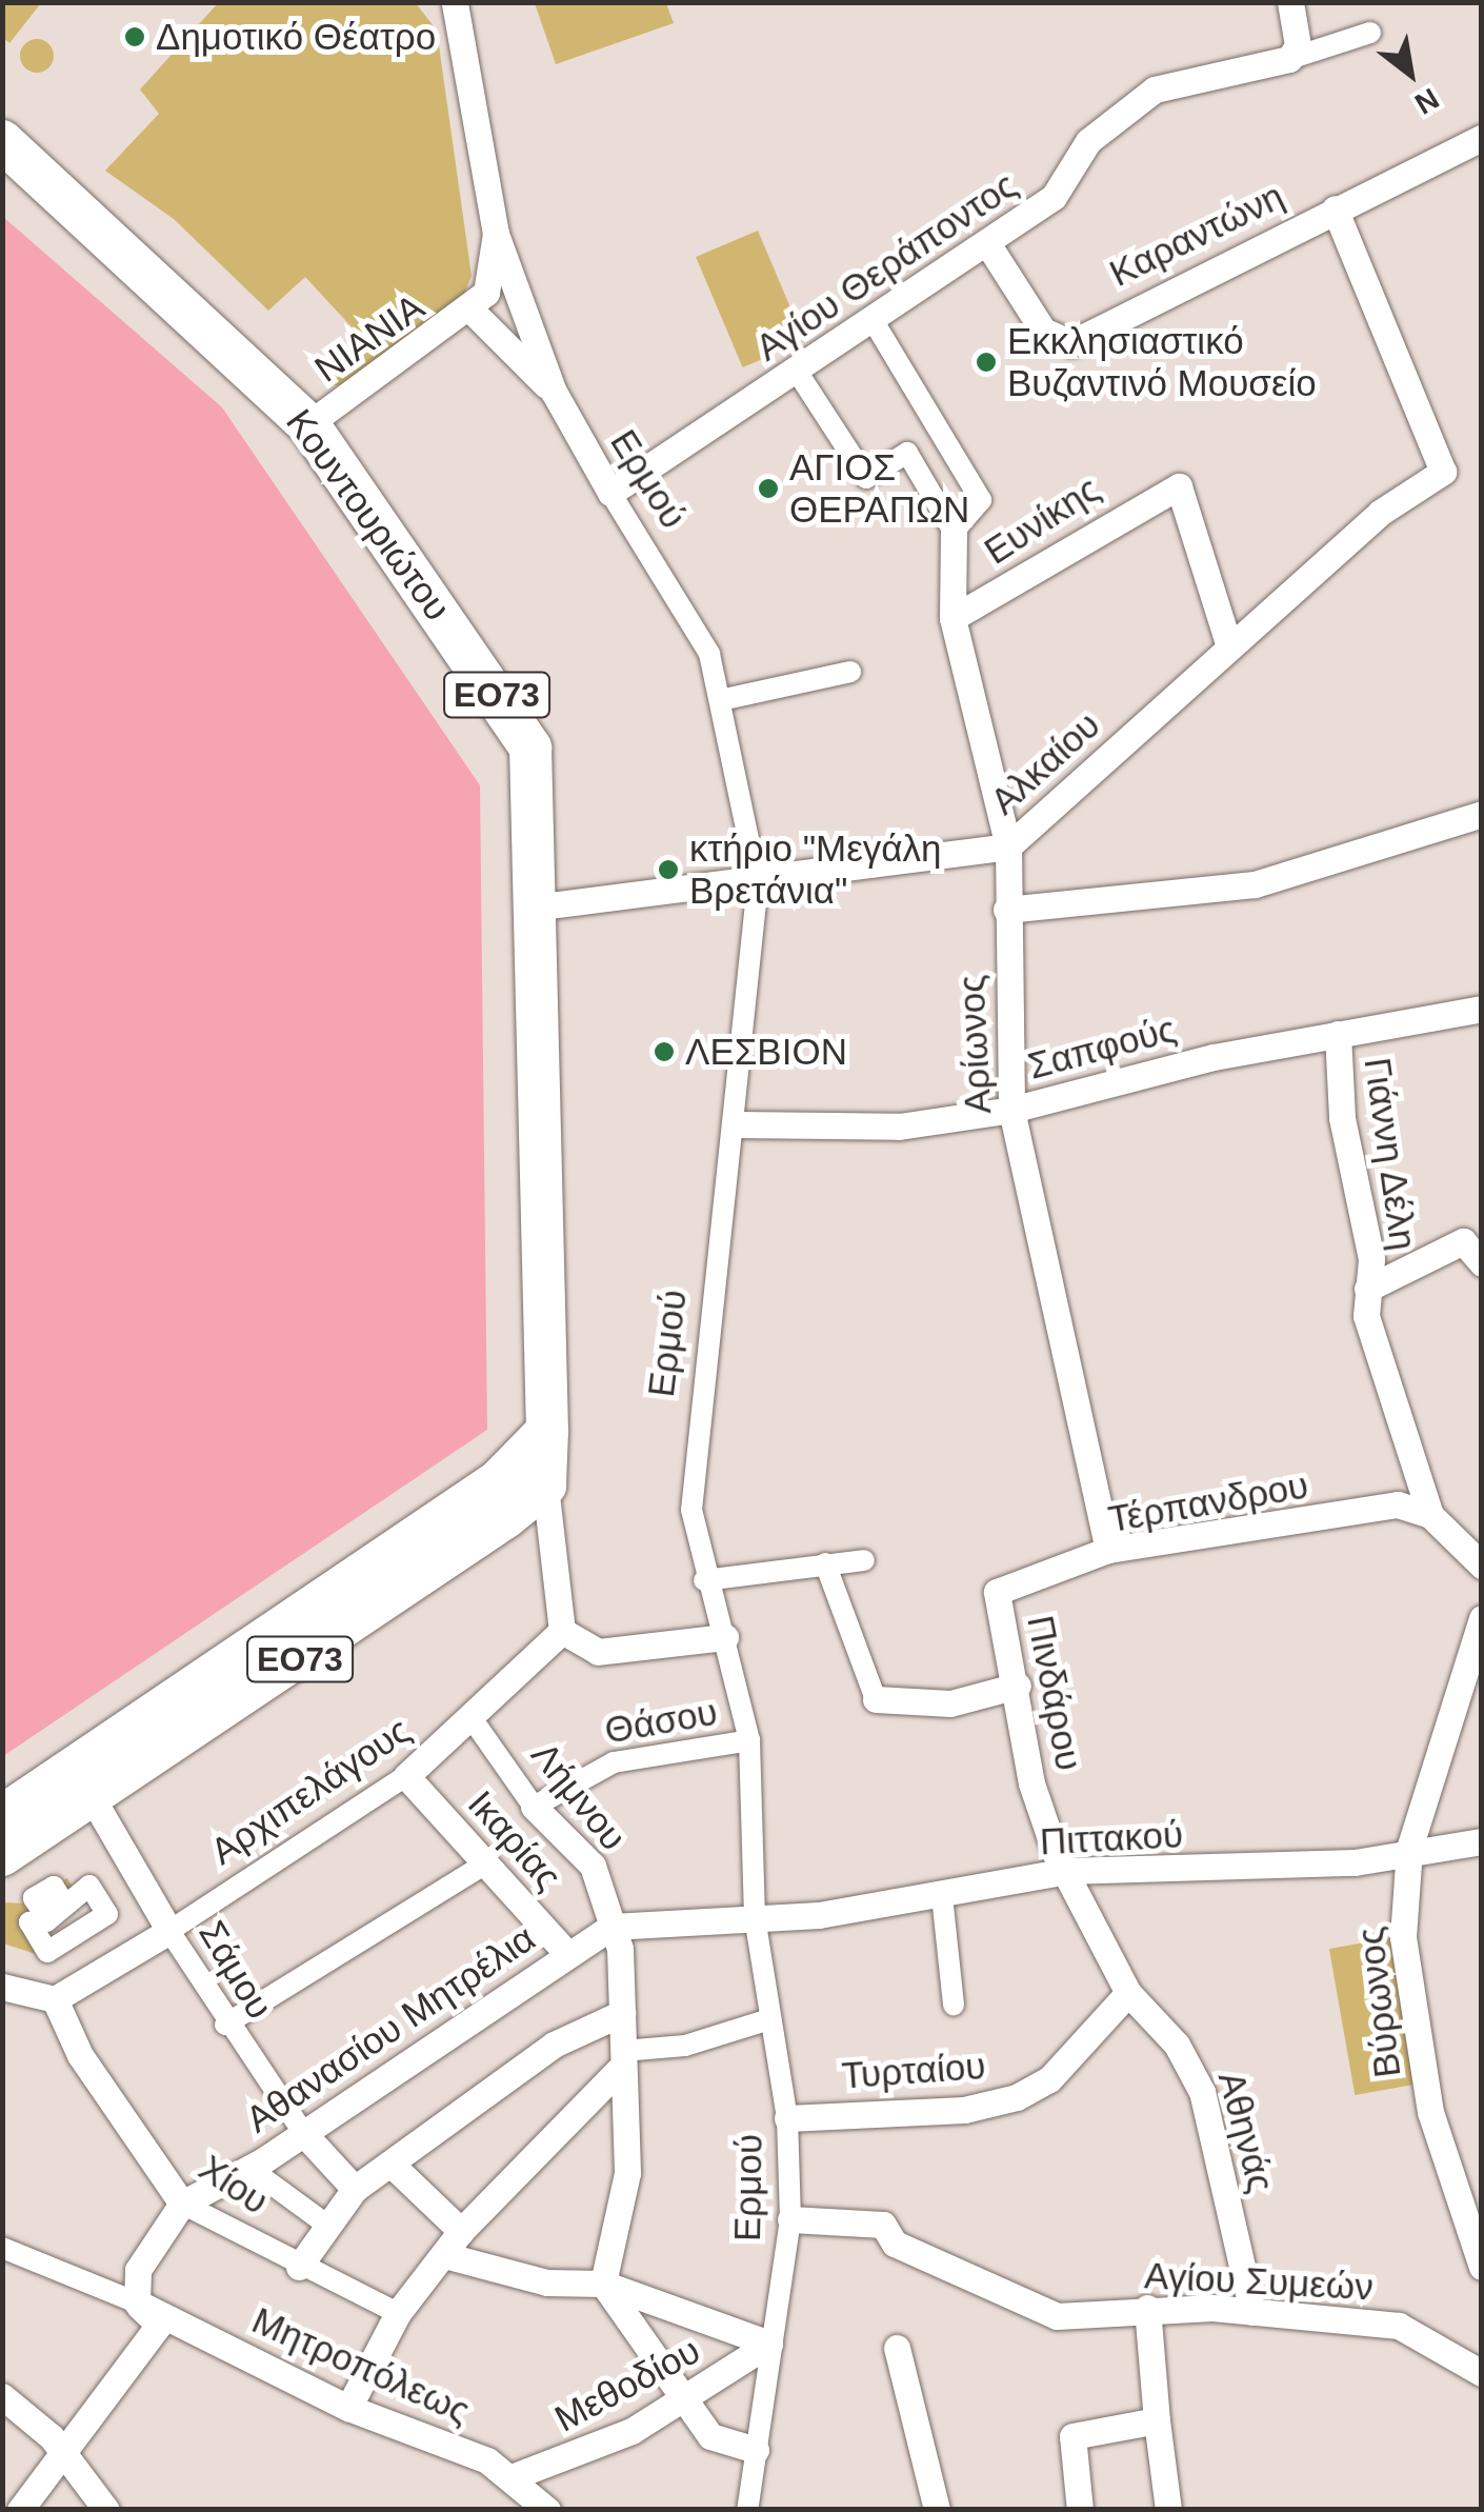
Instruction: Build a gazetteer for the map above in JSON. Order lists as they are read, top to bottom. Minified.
{"streets":{"main road":["Κουντουριώτου","ΕΟ73"],"street":["Καραντώνη","Αγίου Θεράποντος","NIANIA","Ερμού","Ευνίκης","Αλκαίου","Αρίωνος","Σαπφούς","Γιάννη Δέλη","Τέρπανδρου","Πινδάρου","Θάσου","Αρχιπελάγους","Λήμνου","Πιττακού","Ικαρίας","Σάμου","Βύρωνος","Αθανασίου Μητρέλια","Τυρταίου","Αθηνάς","Χίου","Αγίου Συμεών","Μητροπόλεως","Μεθοδίου"]},"crossings":[["Καραντώνη","Αγίου Θεράποντος"],["Καραντώνη","Αλκαίου"],["Αγίου Θεράποντος","Ερμού"],["NIANIA","Κουντουριώτου"],["Ερμού","Αλκαίου"],["Ερμού","Σαπφούς"],["Ερμού","Θάσου"],["Ερμού","Πιττακού"],["Ερμού","Αθανασίου Μητρέλια"],["Ερμού","Τυρταίου"],["Ερμού","Αγίου Συμεών"],["Ερμού","Μεθοδίου"],["Κουντουριώτου","ΕΟ73"],["Κουντουριώτου","Αλκαίου"],["Ευνίκης","Αλκαίου"],["Ευνίκης","Αρίωνος"],["ΕΟ73","Σάμου"],["Αλκαίου","Αρίωνος"],["Αρίωνος","Σαπφούς"],["Αρίωνος","Τέρπανδρου"],["Σαπφούς","Γιάννη Δέλη"],["Γιάννη Δέλη","Τέρπανδρου"],["Τέρπανδρου","Πινδάρου"],["Πινδάρου","Πιττακού"],["Πινδάρου","Τυρταίου"],["Πινδάρου","Αθηνάς"],["Θάσου","Λήμνου"],["Αρχιπελάγους","Λήμνου"],["Αρχιπελάγους","Ικαρίας"],["Αρχιπελάγους","Σάμου"],["Αρχιπελάγους","Χίου"],["Λήμνου","Αθανασίου Μητρέλια"],["Πιττακού","Βύρωνος"],["Πιττακού","Αθανασίου Μητρέλια"],["Ικαρίας","Αθανασίου Μητρέλια"],["Σάμου","Αθανασίου Μητρέλια"],["Αθανασίου Μητρέλια","Χίου"],["Τυρταίου","Αθηνάς"],["Αθηνάς","Αγίου Συμεών"],["Μητροπόλεως","Μεθοδίου"]],"places":["Δημοτικό Θέατρο","Εκκλησιαστικό Βυζαντινό Μουσείο","ΑΓΙΟΣ ΘΕΡΑΠΩΝ","κτήριο \"Μεγάλη Βρετάνια\"","ΛΕΣΒΙΟΝ"],"north":"bottom right"}
